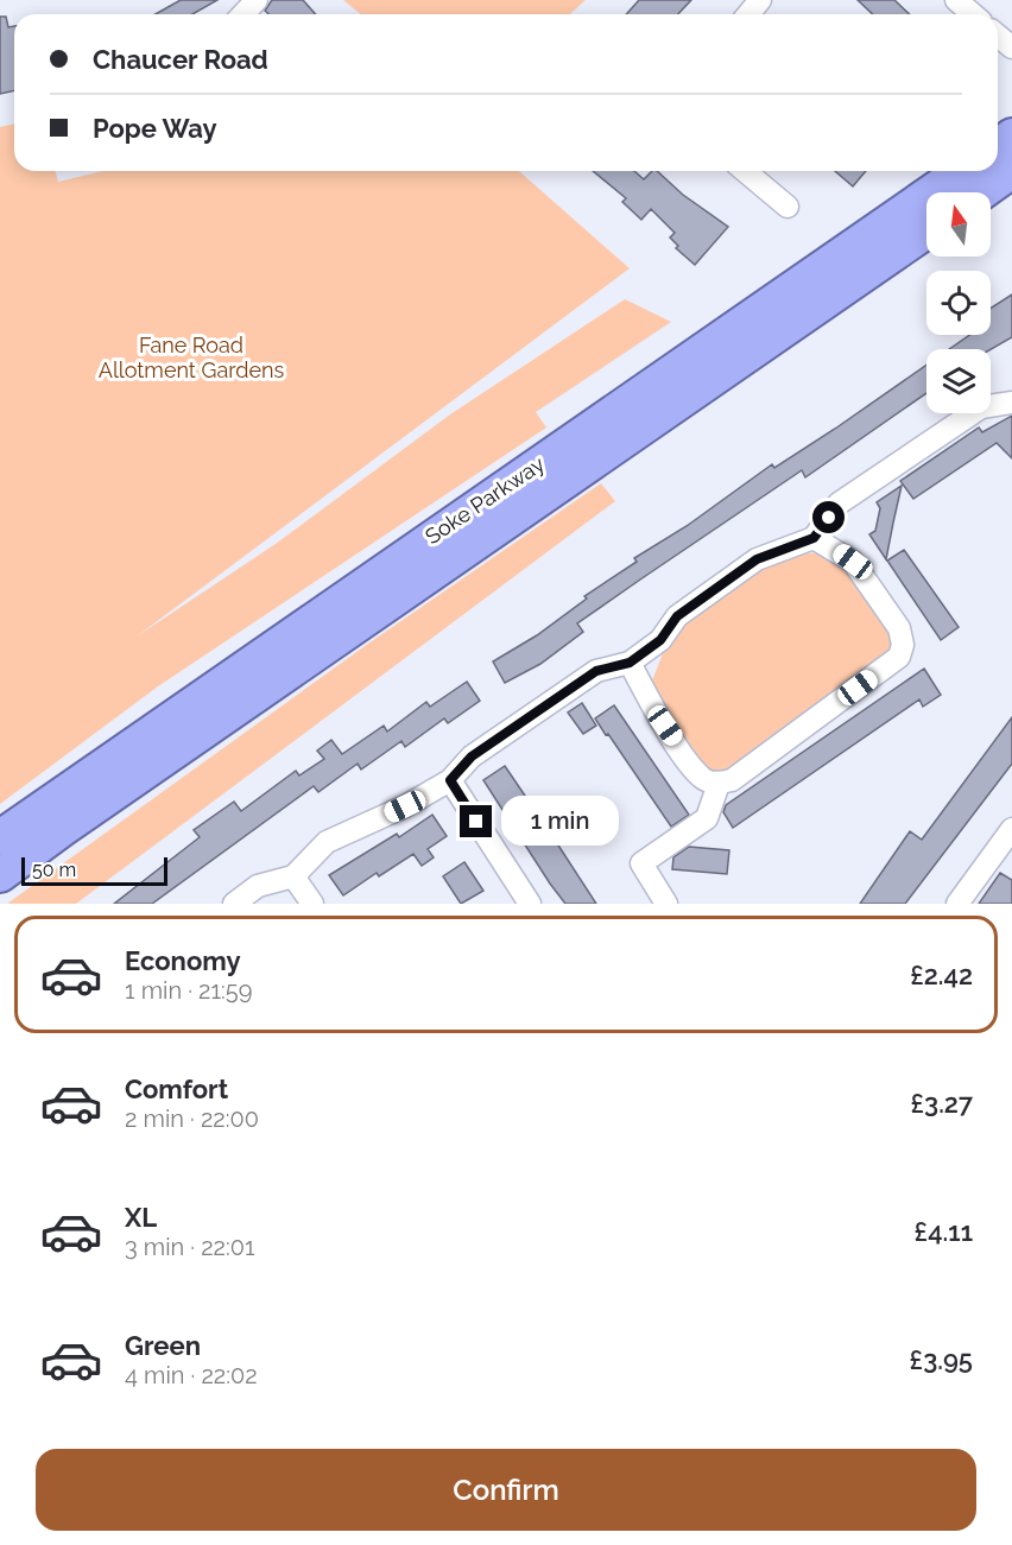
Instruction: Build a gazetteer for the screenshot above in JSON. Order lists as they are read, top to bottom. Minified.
{"streets":{"highway":["Soke Parkway"]},"parks":["Fane Road Allotment Gardens"],"scale_bar":"50 m","north":"top","page":{"banner":["Chaucer Road","Pope Way"],"bubble":"1 min","scale":"50 m","list":[{"name":"Economy","note":"1 min · 21:59","value":"£2.42"},{"name":"Comfort","note":"2 min · 22:00","value":"£3.27"},{"name":"XL","note":"3 min · 22:01","value":"£4.11"},{"name":"Green","note":"4 min · 22:02","value":"£3.95"}],"buttons":"Confirm"}}
